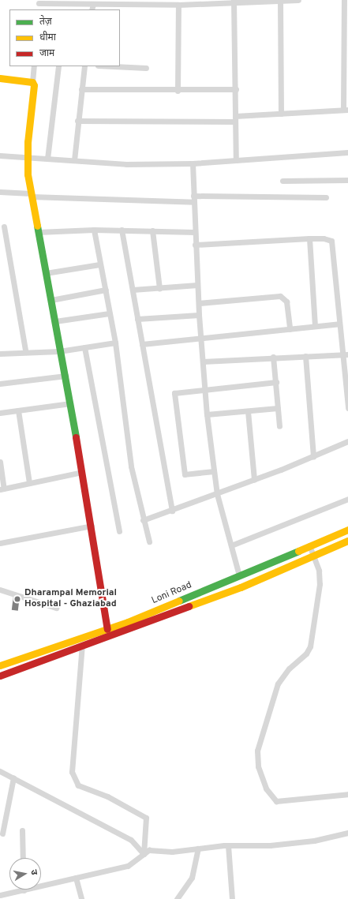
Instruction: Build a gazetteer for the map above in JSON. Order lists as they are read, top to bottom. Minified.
{"streets":{"main road":["Loni Road"]},"places":["Dharampal Memorial Hospital - Ghaziabad"],"legend":["तेज़","धीमा","जाम"],"north":"right"}
